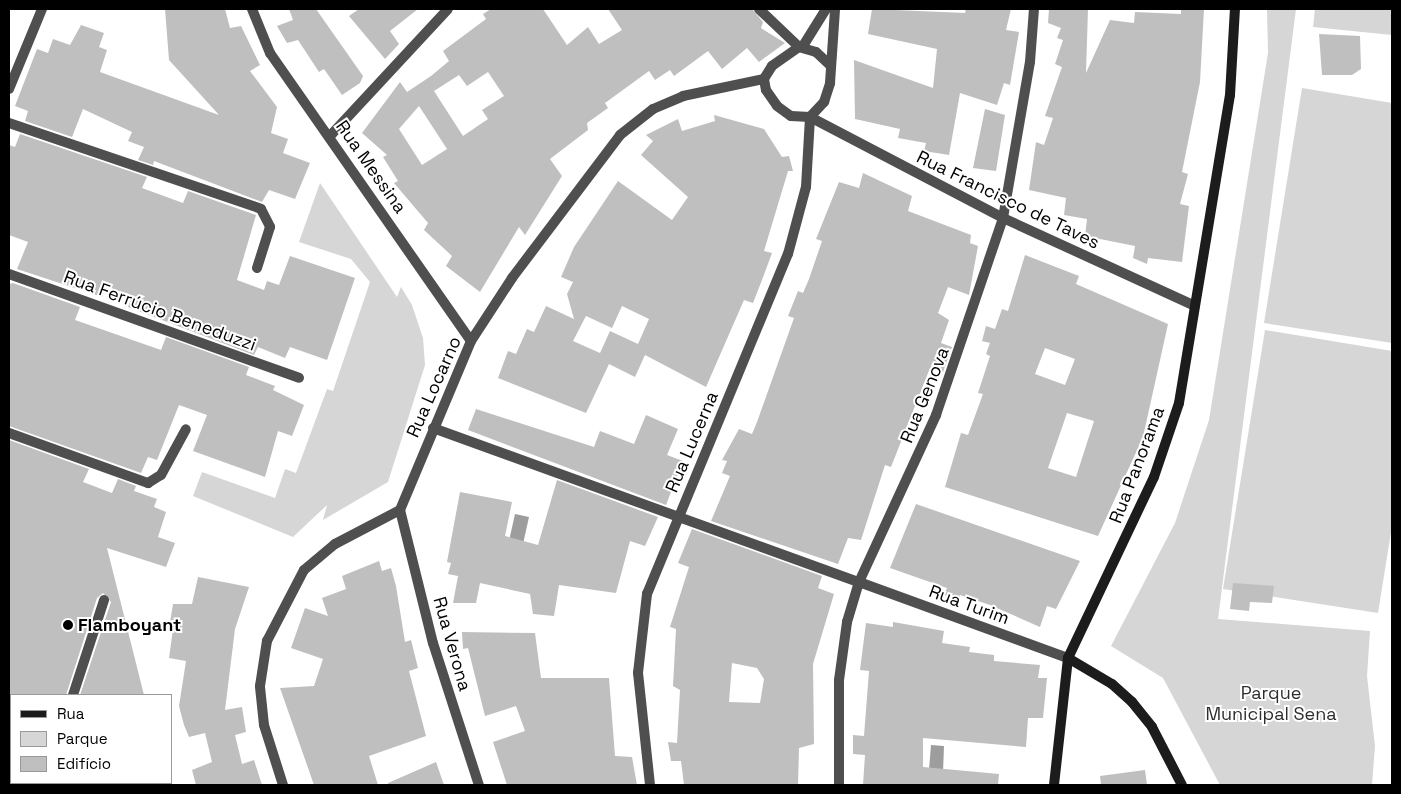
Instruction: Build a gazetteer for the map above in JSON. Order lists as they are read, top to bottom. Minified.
{"streets":{"street":["Rua Messina","Rua Francisco de Taves","Rua Ferrúcio Beneduzzi","Rua Locarno","Rua Genova","Rua Lucerna","Rua Panorama","Rua Turim","Rua Verona"]},"crossings":[["Rua Messina","Rua Locarno"],["Rua Francisco de Taves","Rua Locarno"],["Rua Francisco de Taves","Rua Genova"],["Rua Francisco de Taves","Rua Lucerna"],["Rua Francisco de Taves","Rua Panorama"],["Rua Locarno","Rua Lucerna"],["Rua Locarno","Rua Turim"],["Rua Locarno","Rua Verona"],["Rua Genova","Rua Turim"],["Rua Lucerna","Rua Turim"],["Rua Panorama","Rua Turim"]],"parks":["Parque Municipal Sena"],"places":["Flamboyant"],"legend":["Rua","Parque","Edifício"]}
